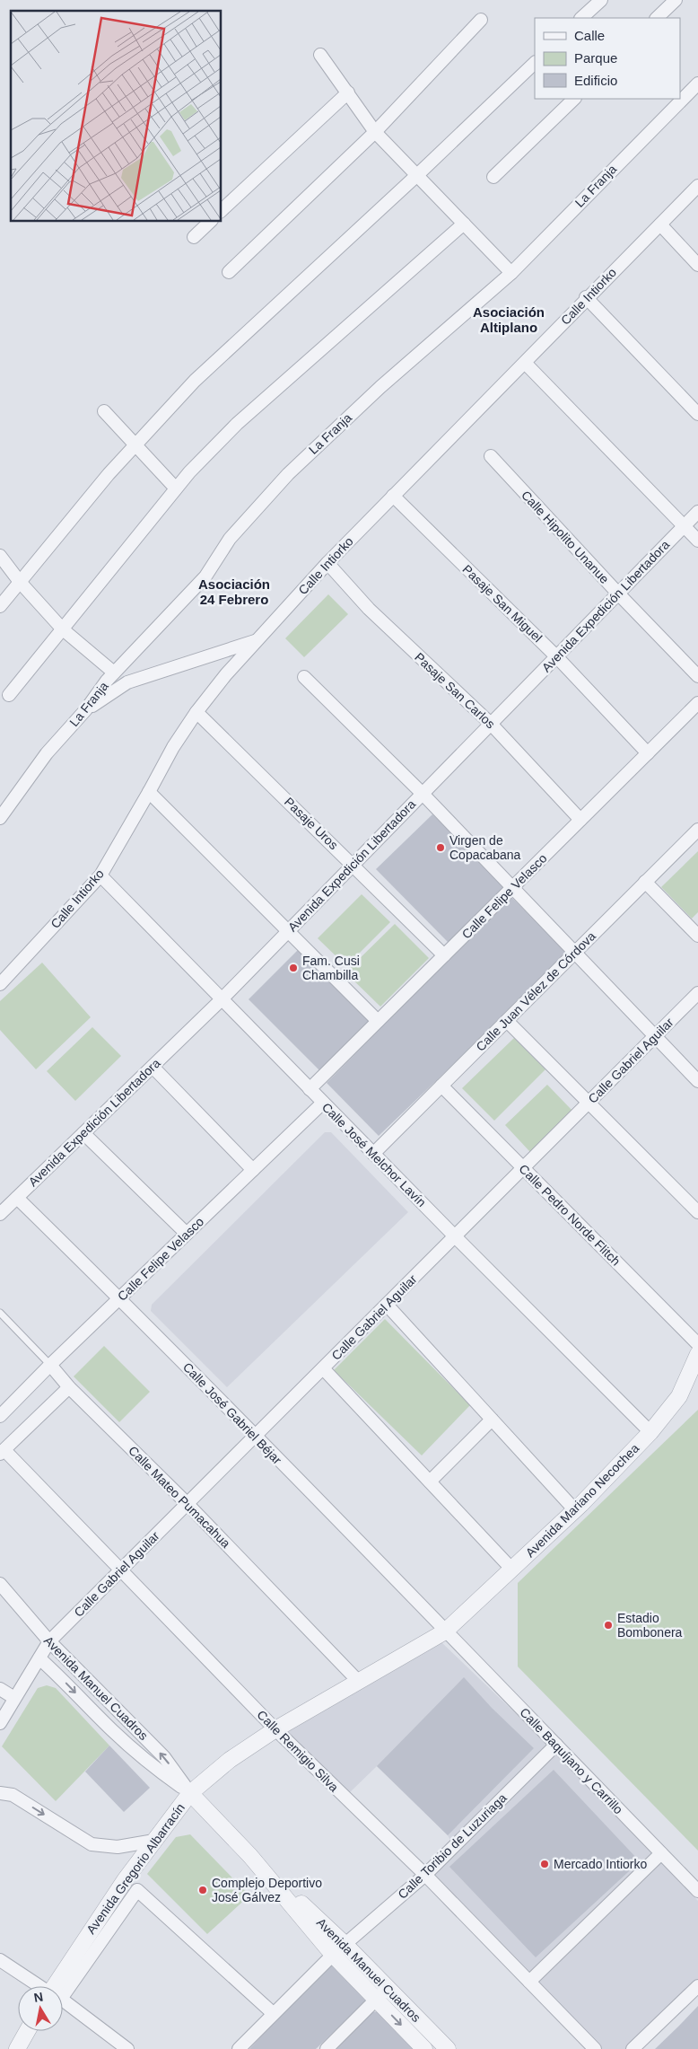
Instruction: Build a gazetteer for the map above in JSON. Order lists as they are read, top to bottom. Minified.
{"streets":{"street":["La Franja","Calle Intiorko","Calle Hipolito Unanue","Pasaje San Miguel","Avenida Expedición Libertadora","Pasaje San Carlos","Pasaje Uros","Calle Felipe Velasco","Calle Juan Vélez de Córdova","Calle Gabriel Aguilar","Calle José Melchor Lavín","Calle Pedro Norde Flitch","Calle José Gabriel Béjar","Calle Mateo Pumacahua","Avenida Mariano Necochea","Avenida Manuel Cuadros","Calle Remigio Silva","Calle Baquíjano y Carrillo","Calle Toribio de Luzuriaga","Avenida Gregorio Albarracín"]},"crossings":[["Calle Intiorko","Pasaje San Miguel"],["Calle Intiorko","Pasaje San Carlos"],["Calle Intiorko","Pasaje Uros"],["Calle Intiorko","Calle José Melchor Lavín"],["Calle Hipolito Unanue","Avenida Expedición Libertadora"],["Pasaje San Miguel","Avenida Expedición Libertadora"],["Pasaje San Miguel","Calle Felipe Velasco"],["Avenida Expedición Libertadora","Pasaje San Carlos"],["Avenida Expedición Libertadora","Pasaje Uros"],["Avenida Expedición Libertadora","Calle José Melchor Lavín"],["Avenida Expedición Libertadora","Calle José Gabriel Béjar"],["Pasaje San Carlos","Calle Felipe Velasco"],["Pasaje Uros","Calle Felipe Velasco"],["Calle Felipe Velasco","Calle José Melchor Lavín"],["Calle Felipe Velasco","Calle José Gabriel Béjar"],["Calle Felipe Velasco","Calle Mateo Pumacahua"],["Calle Juan Vélez de Córdova","Calle José Melchor Lavín"],["Calle Juan Vélez de Córdova","Calle Pedro Norde Flitch"],["Calle Gabriel Aguilar","Calle José Melchor Lavín"],["Calle Gabriel Aguilar","Calle Pedro Norde Flitch"],["Calle Gabriel Aguilar","Calle José Gabriel Béjar"],["Calle Gabriel Aguilar","Calle Mateo Pumacahua"],["Calle Gabriel Aguilar","Avenida Manuel Cuadros"],["Calle Gabriel Aguilar","Calle Remigio Silva"],["Calle José Melchor Lavín","Avenida Mariano Necochea"],["Calle José Gabriel Béjar","Avenida Mariano Necochea"],["Calle José Gabriel Béjar","Calle Baquíjano y Carrillo"],["Calle José Gabriel Béjar","Avenida Gregorio Albarracín"],["Calle Mateo Pumacahua","Avenida Gregorio Albarracín"],["Avenida Mariano Necochea","Calle Baquíjano y Carrillo"],["Avenida Mariano Necochea","Avenida Gregorio Albarracín"],["Avenida Manuel Cuadros","Calle Toribio de Luzuriaga"],["Avenida Manuel Cuadros","Avenida Gregorio Albarracín"],["Calle Remigio Silva","Calle Toribio de Luzuriaga"],["Calle Remigio Silva","Avenida Gregorio Albarracín"],["Calle Baquíjano y Carrillo","Calle Toribio de Luzuriaga"],["Calle Baquíjano y Carrillo","Avenida Gregorio Albarracín"]],"districts":["Asociación Altiplano","Asociación 24 Febrero"],"places":["Virgen de Copacabana","Fam. Cusi Chambilla","Estadio Bombonera","Mercado Intiorko","Complejo Deportivo José Gálvez"],"legend":["Calle","Parque","Edificio"],"north":"top"}
